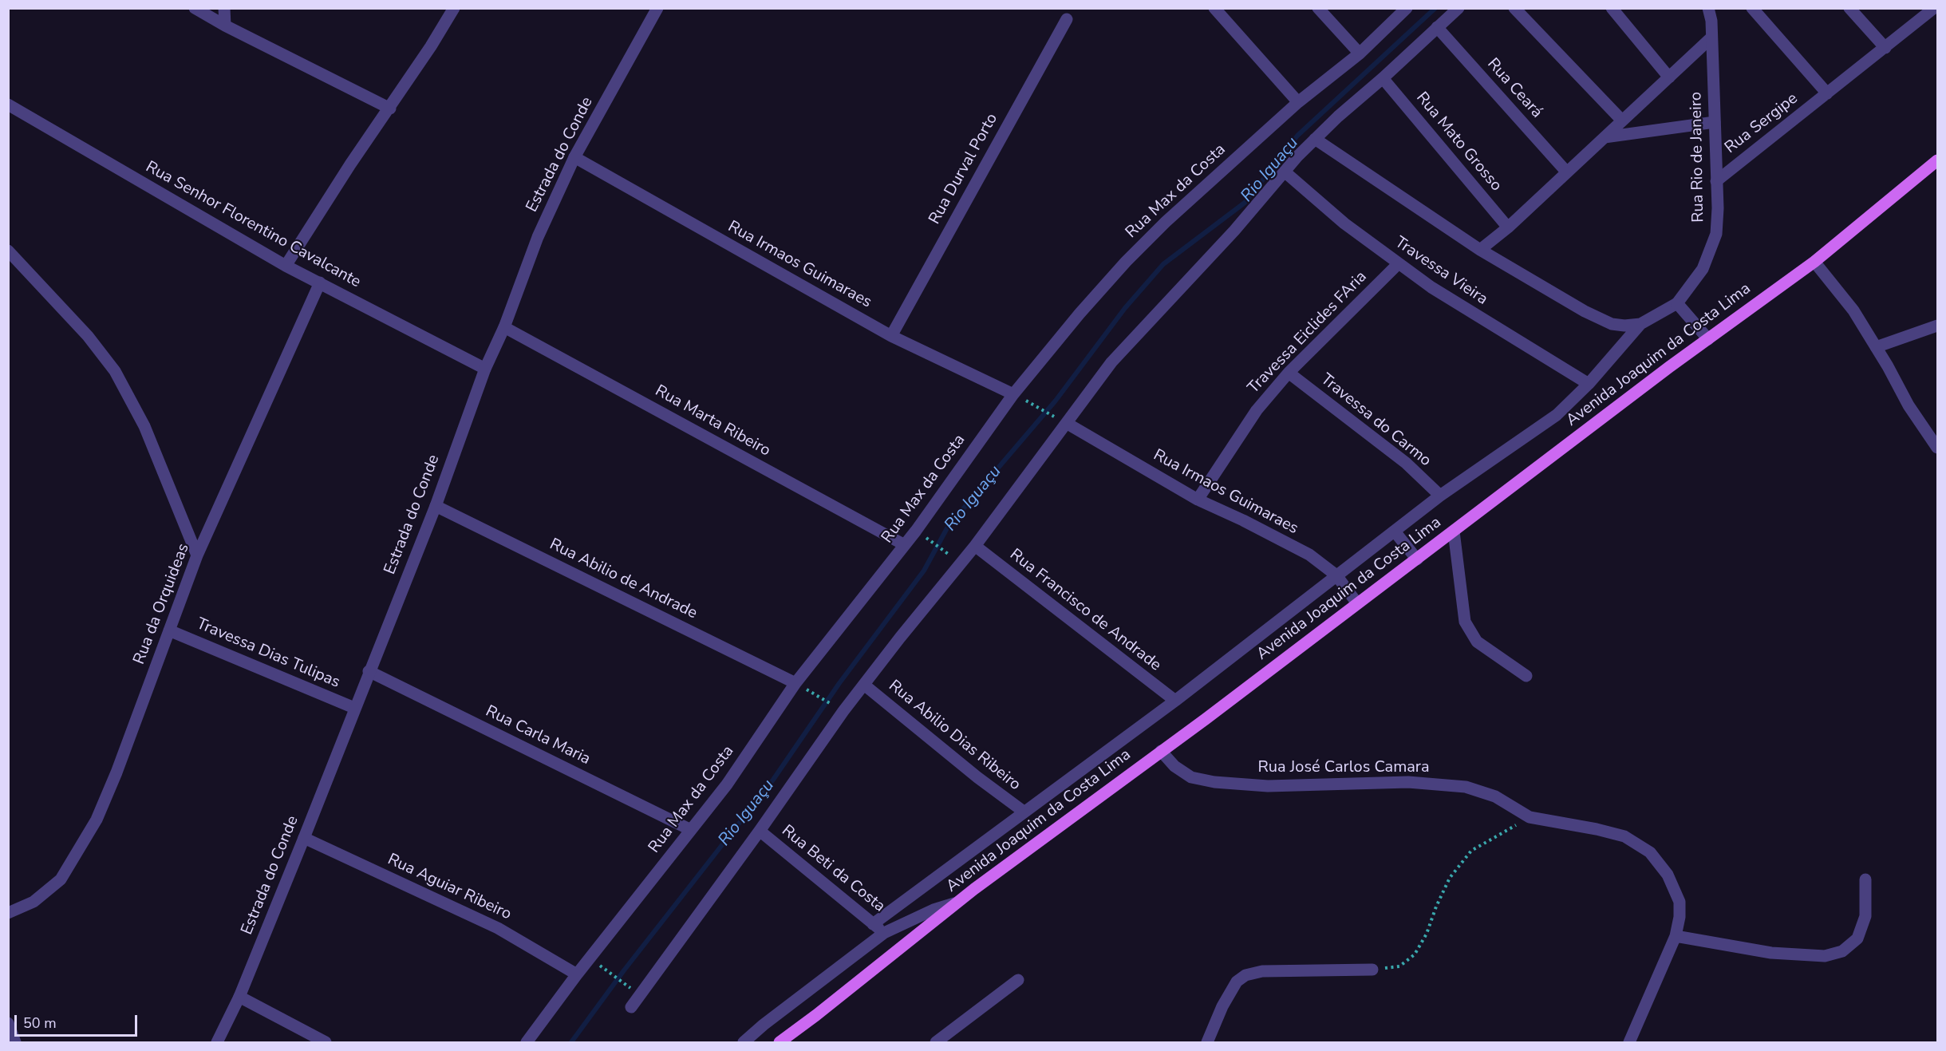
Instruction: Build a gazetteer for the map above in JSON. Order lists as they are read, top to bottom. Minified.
{"streets":{"main road":["Avenida Joaquim da Costa Lima"],"street":["Rua Ceará","Rua Sergipe","Rua Mato Grosso","Estrada do Conde","Rua Rio de Janeiro","Rua Durval Porto","Rua Max da Costa","Rua Senhor Florentino Cavalcante","Rua Irmaos Guimaraes","Travessa Vieira","Travessa Eiclides FAria","Travessa do Carmo","Rua Marta Ribeiro","Rua Abilio de Andrade","Rua da Orquideas","Rua Francisco de Andrade","Travessa Dias Tulipas","Rua Carla Maria","Rua Abilio Dias Ribeiro","Rua José Carlos Camara","Rua Beti da Costa","Rua Aguiar Ribeiro"]},"crossings":[["Rua Ceará","Rua Rio de Janeiro"],["Rua Sergipe","Rua Rio de Janeiro"],["Rua Mato Grosso","Rua Rio de Janeiro"],["Estrada do Conde","Rua Senhor Florentino Cavalcante"],["Estrada do Conde","Rua Irmaos Guimaraes"],["Estrada do Conde","Rua Marta Ribeiro"],["Estrada do Conde","Rua Abilio de Andrade"],["Estrada do Conde","Travessa Dias Tulipas"],["Estrada do Conde","Rua Carla Maria"],["Estrada do Conde","Rua Aguiar Ribeiro"],["Rua Durval Porto","Rua Irmaos Guimaraes"],["Rua Max da Costa","Rua Irmaos Guimaraes"],["Rua Max da Costa","Rua Marta Ribeiro"],["Rua Max da Costa","Rua Abilio de Andrade"],["Rua Max da Costa","Rua Carla Maria"],["Rua Max da Costa","Rua Aguiar Ribeiro"],["Rua Senhor Florentino Cavalcante","Rua da Orquideas"],["Rua Irmaos Guimaraes","Travessa Eiclides FAria"],["Rua Irmaos Guimaraes","Avenida Joaquim da Costa Lima"],["Travessa Vieira","Travessa Eiclides FAria"],["Travessa Eiclides FAria","Travessa do Carmo"],["Avenida Joaquim da Costa Lima","Rua José Carlos Camara"],["Rua da Orquideas","Travessa Dias Tulipas"]],"water":["Rio Iguaçu"],"scale_bar":"50 m"}
